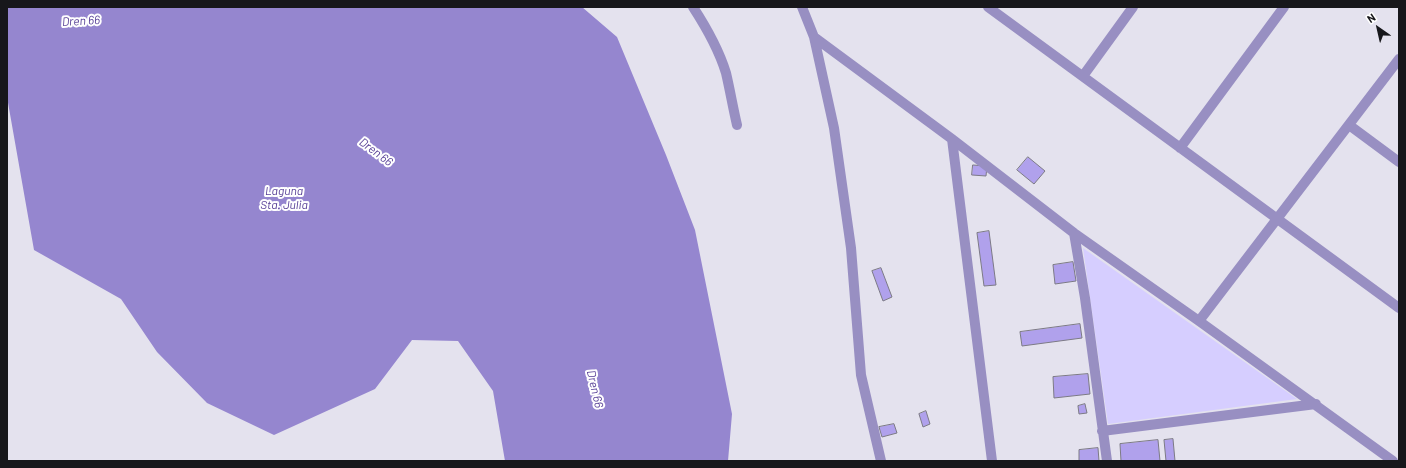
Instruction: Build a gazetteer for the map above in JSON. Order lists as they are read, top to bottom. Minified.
{"water":["Dren 66","Laguna Sta. Julia"],"north":"top left"}
